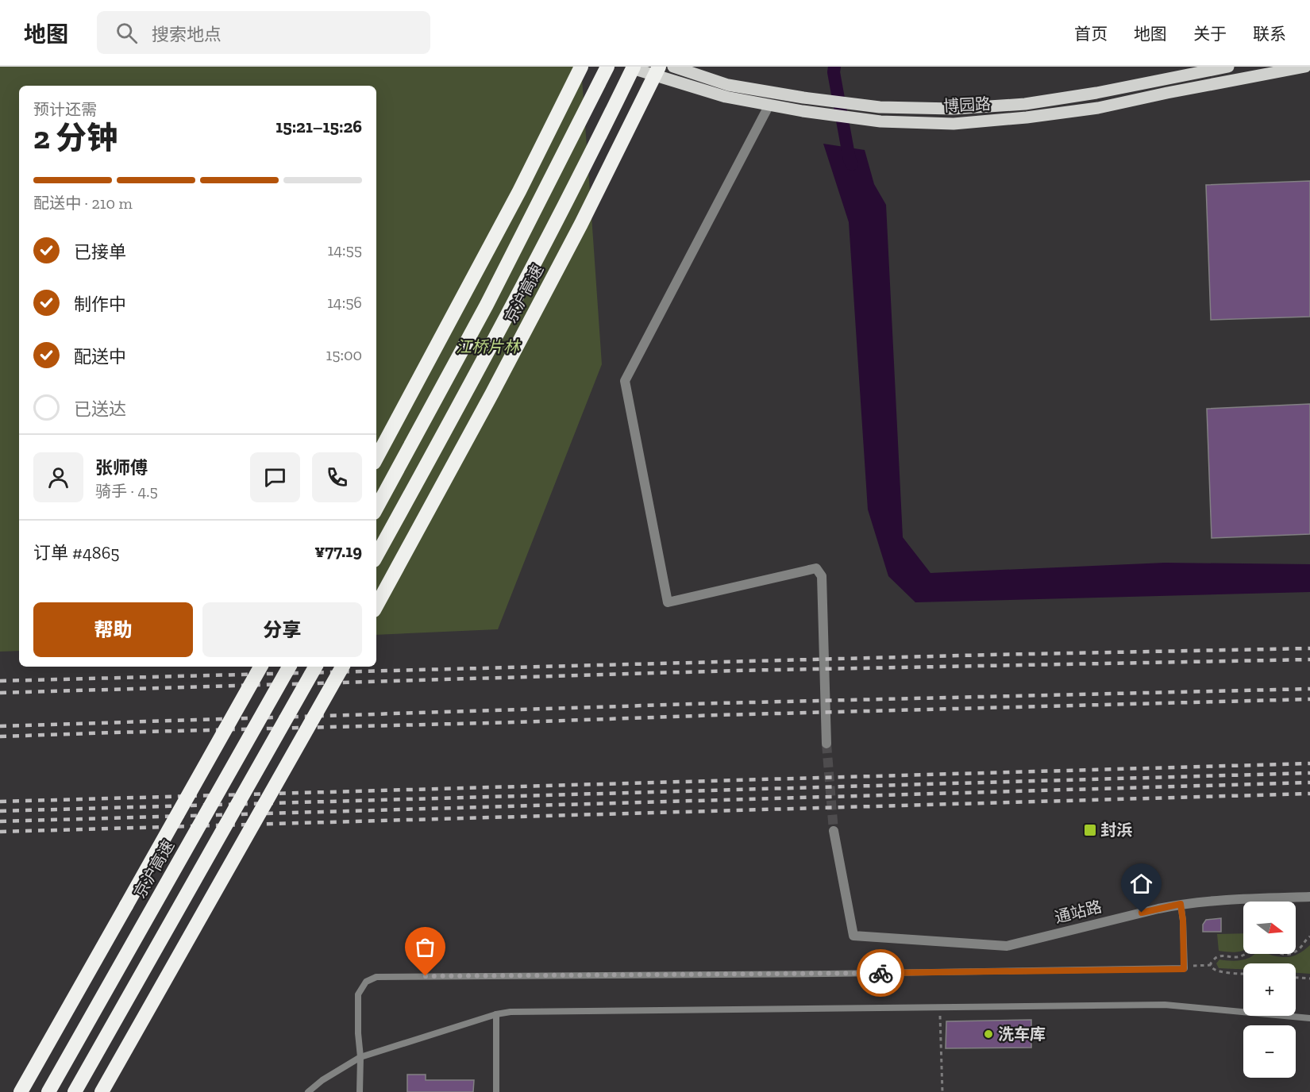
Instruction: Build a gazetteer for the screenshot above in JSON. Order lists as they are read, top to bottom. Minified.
{"streets":{"highway":["京沪高速"],"main road":["博园路"],"street":["通站路"]},"crossings":[["博园路","京沪高速"]],"parks":["江桥片林"],"places":{"transit":["封浜"],"other":["洗车库"]},"north":"right","page":{"header":"地图","search":"搜索地点","nav":["首页","地图","关于","联系"],"heading":["2 分钟","预计还需","15:21–15:26"],"panel":["张师傅","骑手 · 4.5","订单 #4865","¥77.19"],"bar":"配送中 · 210 m","list":[["已接单","14:55"],["制作中","14:56"],["配送中","15:00"],"已送达"],"buttons":["帮助","分享"],"map_buttons":["+","−"]}}
